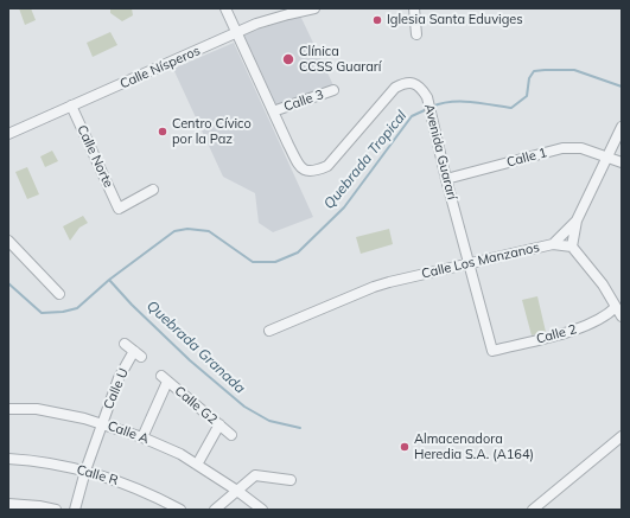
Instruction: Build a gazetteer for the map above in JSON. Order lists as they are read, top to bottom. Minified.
{"streets":{"street":["Calle Nísperos","Calle 3","Avenida Guararí","Calle Norte","Calle 1","Calle Los Manzanos","Calle 2","Calle U","Calle G2","Calle A","Calle R"]},"crossings":[["Calle Nísperos","Avenida Guararí"],["Calle Nísperos","Calle Norte"],["Calle 3","Avenida Guararí"],["Avenida Guararí","Calle 1"],["Avenida Guararí","Calle Los Manzanos"],["Avenida Guararí","Calle 2"],["Calle U","Calle A"],["Calle U","Calle R"],["Calle G2","Calle A"]],"water":["Quebrada Tropical","Quebrada Granada"],"places":["Iglesia Santa Eduviges","Clínica CCSS Guararí","Centro Cívico por la Paz","Almacenadora Heredia S.A. (A164)"]}
